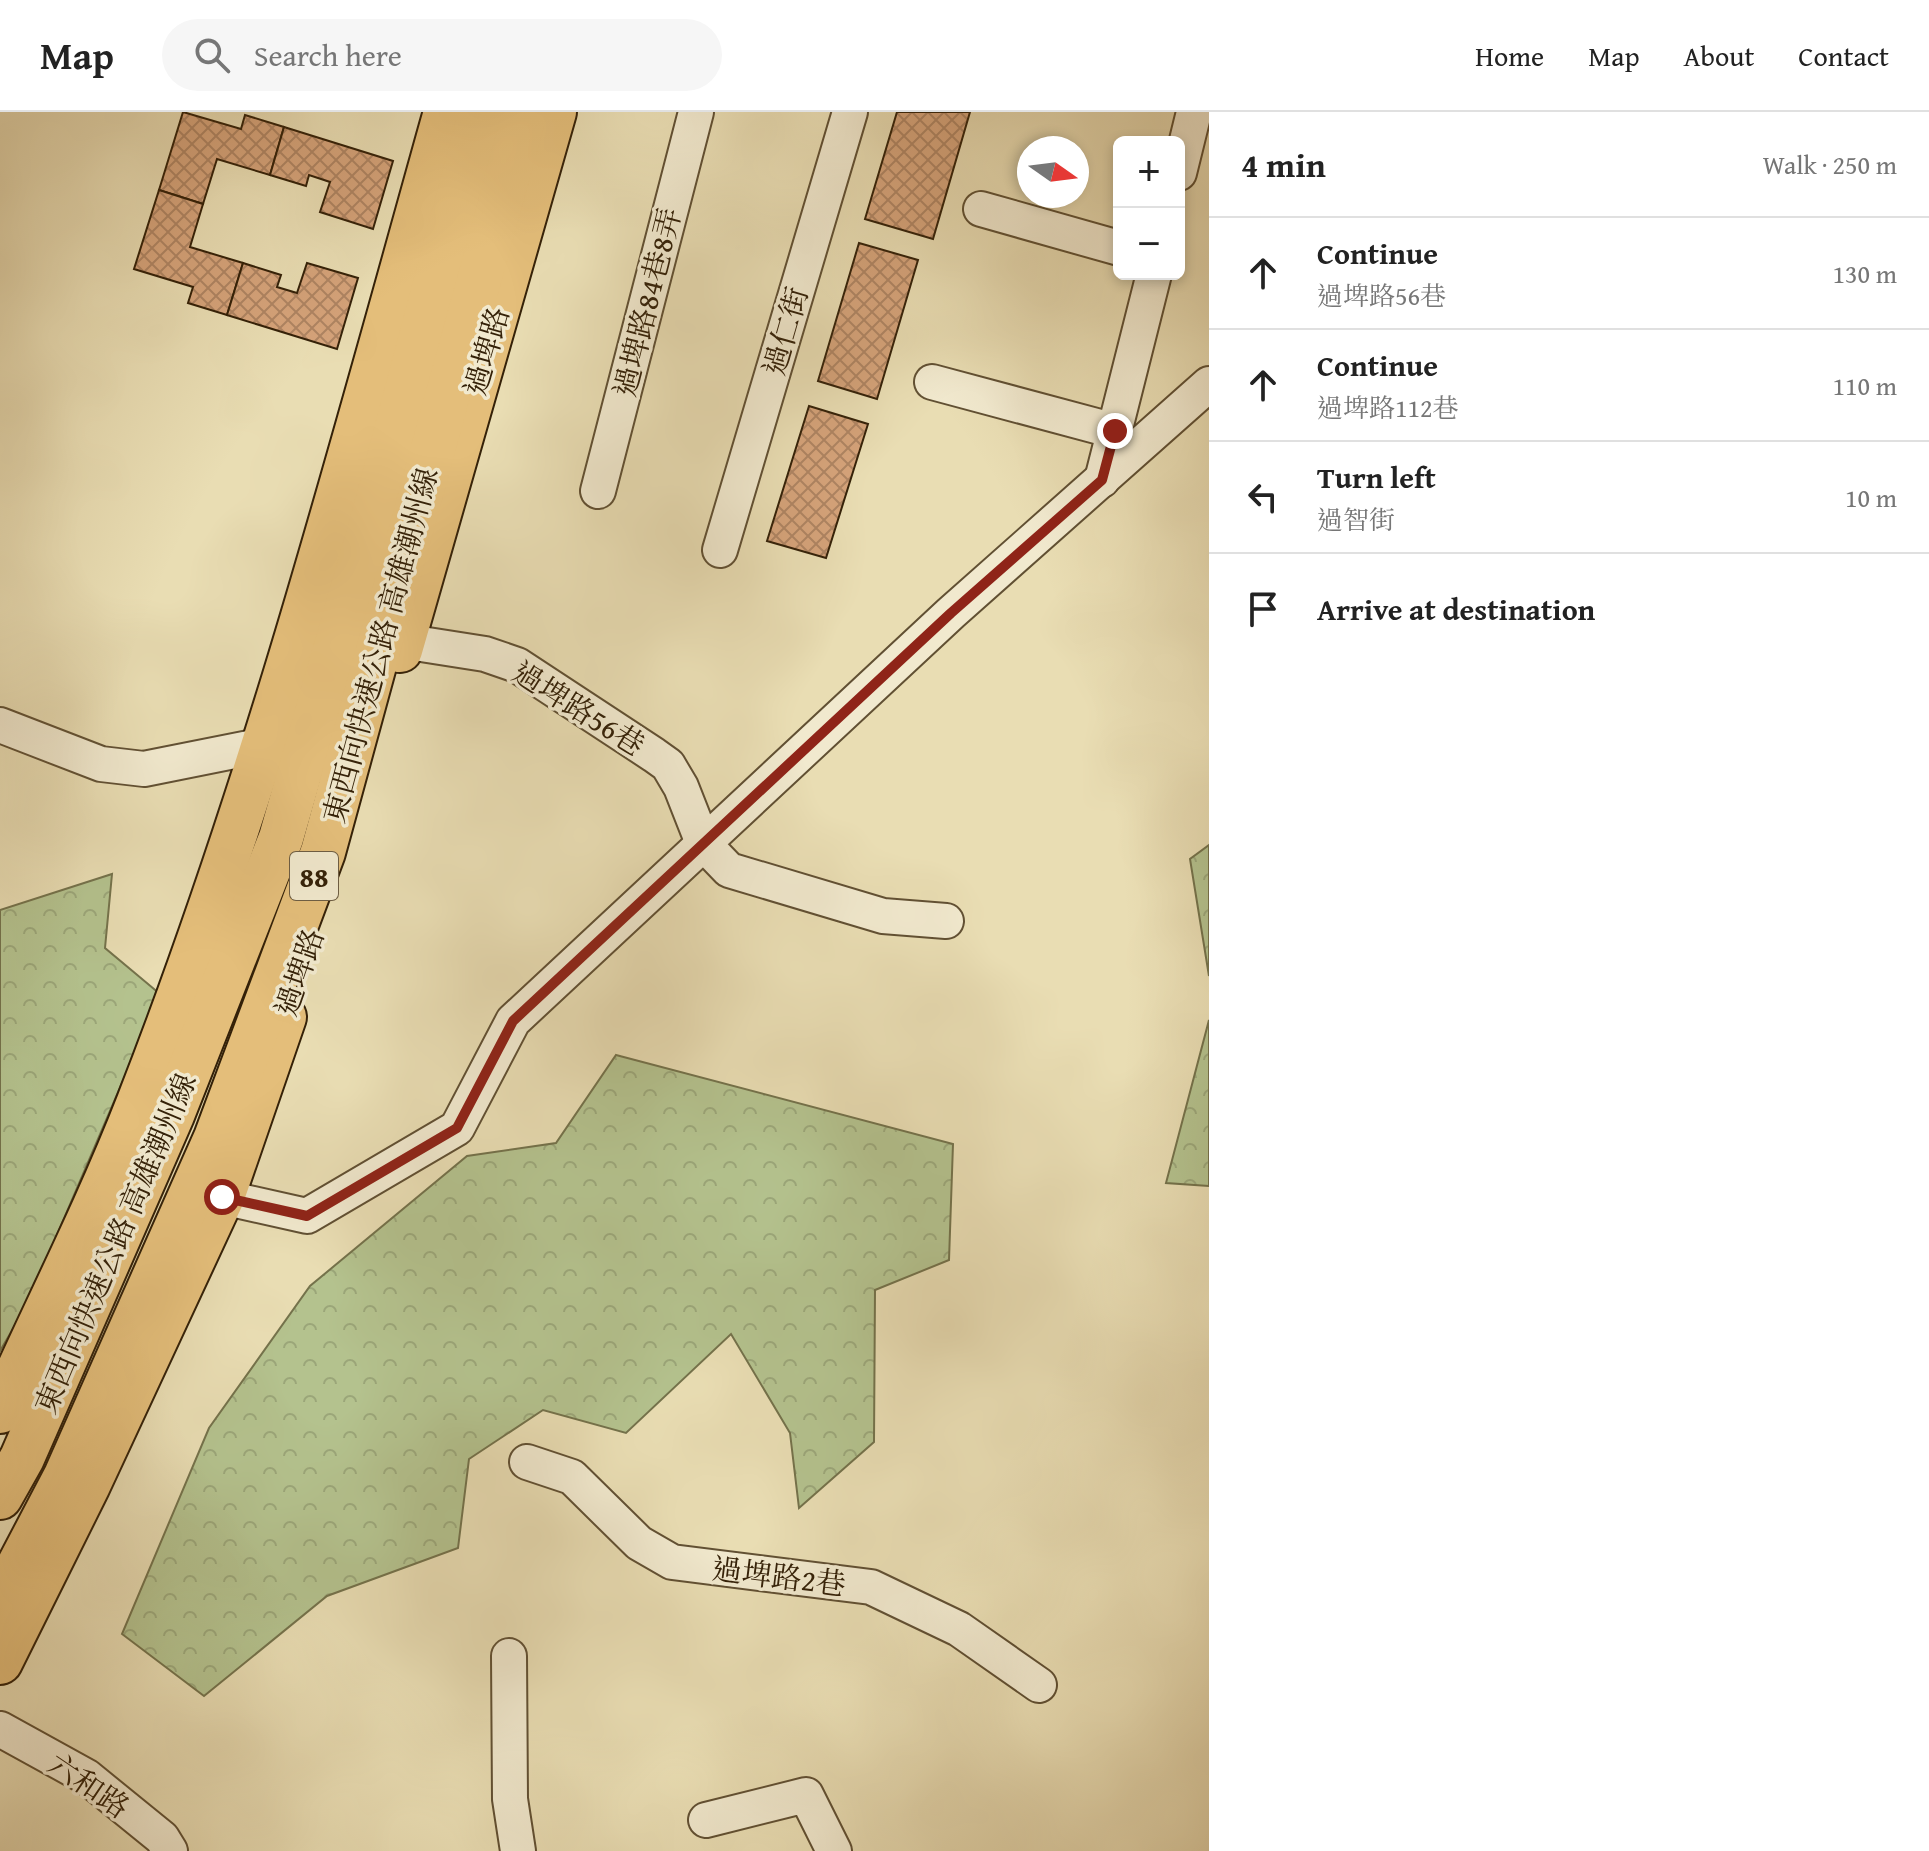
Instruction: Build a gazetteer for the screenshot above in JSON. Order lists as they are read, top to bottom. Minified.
{"streets":{"main road":["過埤路","東西向快速公路 高雄潮州線","88"],"street":["過埤路84巷8弄","過仁街","過埤路56巷","過埤路2巷","六和路"]},"crossings":[["過埤路","過埤路56巷"]],"north":"right","page":{"header":"Map","search":"Search here","nav":["Home","Map","About","Contact"],"heading":["4 min","Walk · 250 m"],"map_buttons":["+","−"],"list":[["Continue","過埤路56巷","130 m"],["Continue","過埤路112巷","110 m"],["Turn left","過智街","10 m"],"Arrive at destination"]}}
